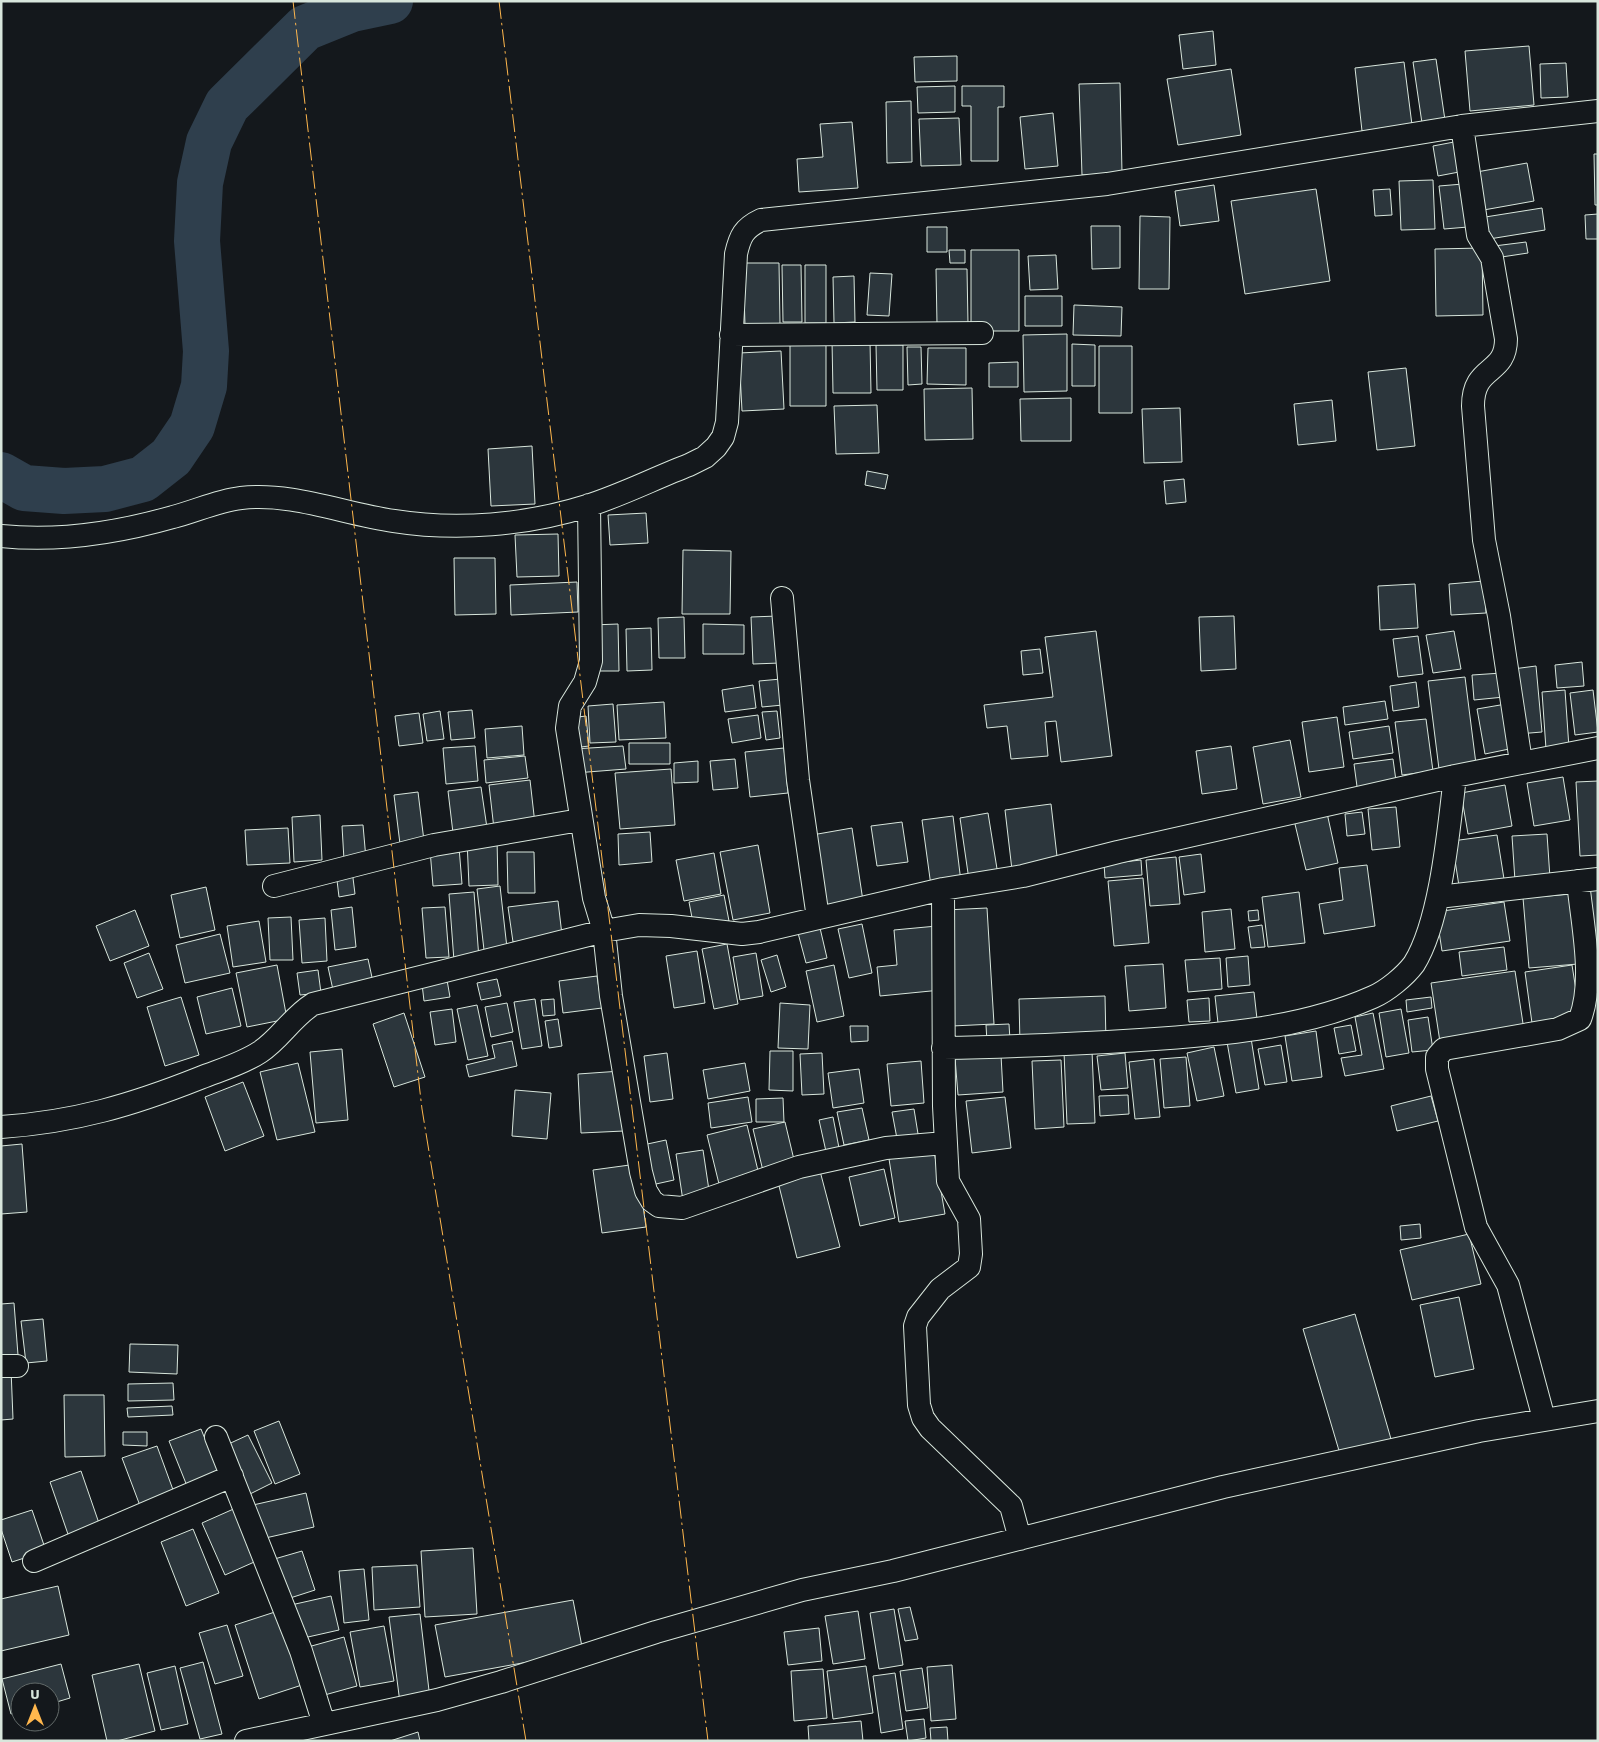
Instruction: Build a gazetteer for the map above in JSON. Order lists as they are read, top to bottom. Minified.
{"north":"top"}
